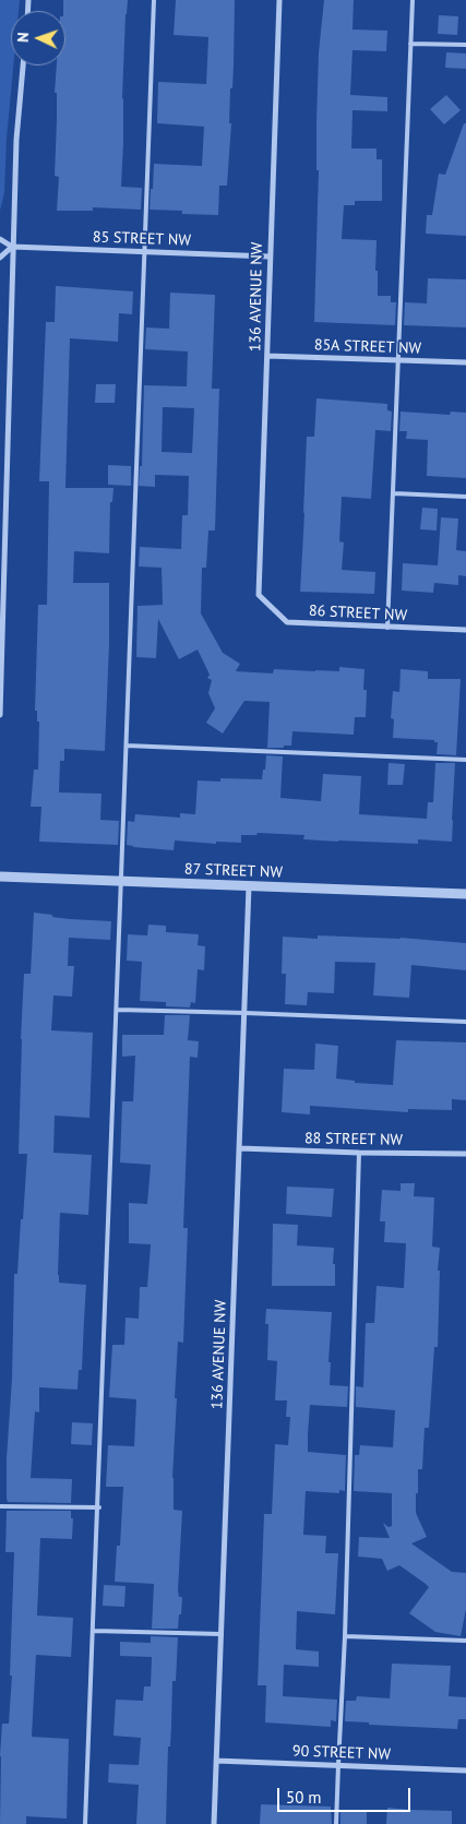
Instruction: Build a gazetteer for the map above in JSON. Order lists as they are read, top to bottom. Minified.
{"streets":{"street":["85 STREET NW","136 AVENUE NW","85A STREET NW","86 STREET NW","87 STREET NW","88 STREET NW","90 STREET NW"]},"crossings":[["85 STREET NW","136 AVENUE NW"],["136 AVENUE NW","85A STREET NW"],["136 AVENUE NW","86 STREET NW"],["136 AVENUE NW","87 STREET NW"],["136 AVENUE NW","88 STREET NW"],["136 AVENUE NW","90 STREET NW"]],"scale_bar":"50 m","north":"left"}
